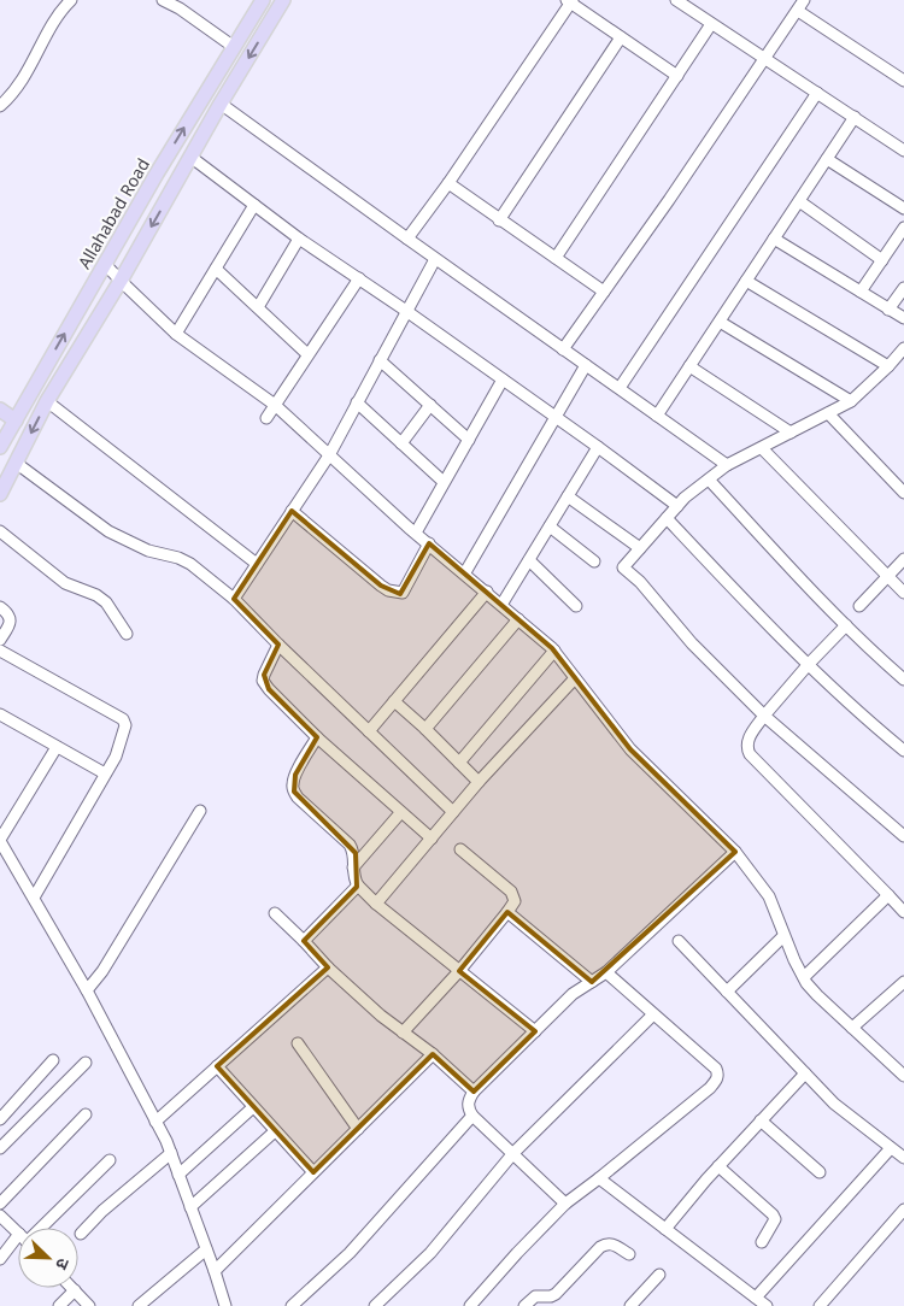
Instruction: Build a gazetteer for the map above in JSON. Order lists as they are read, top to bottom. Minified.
{"streets":{"main road":["Allahabad Road"]},"north":"bottom right"}
